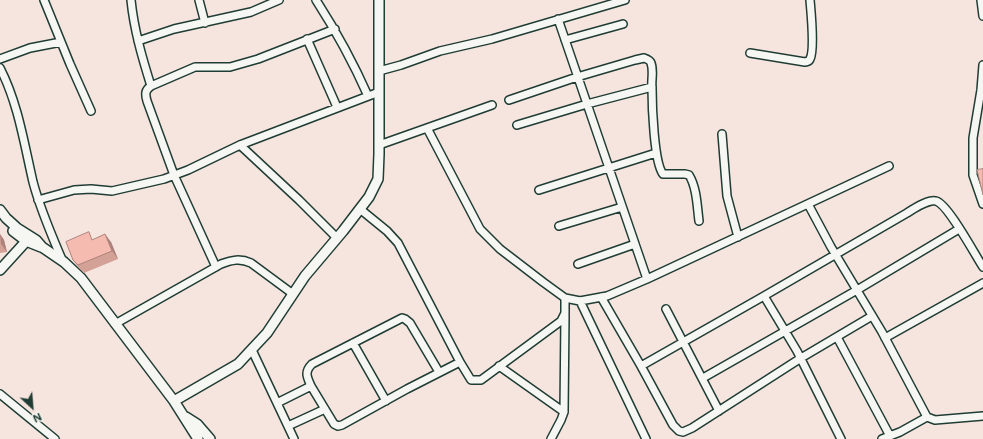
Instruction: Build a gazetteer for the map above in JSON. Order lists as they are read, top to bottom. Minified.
{"north":"bottom right"}
